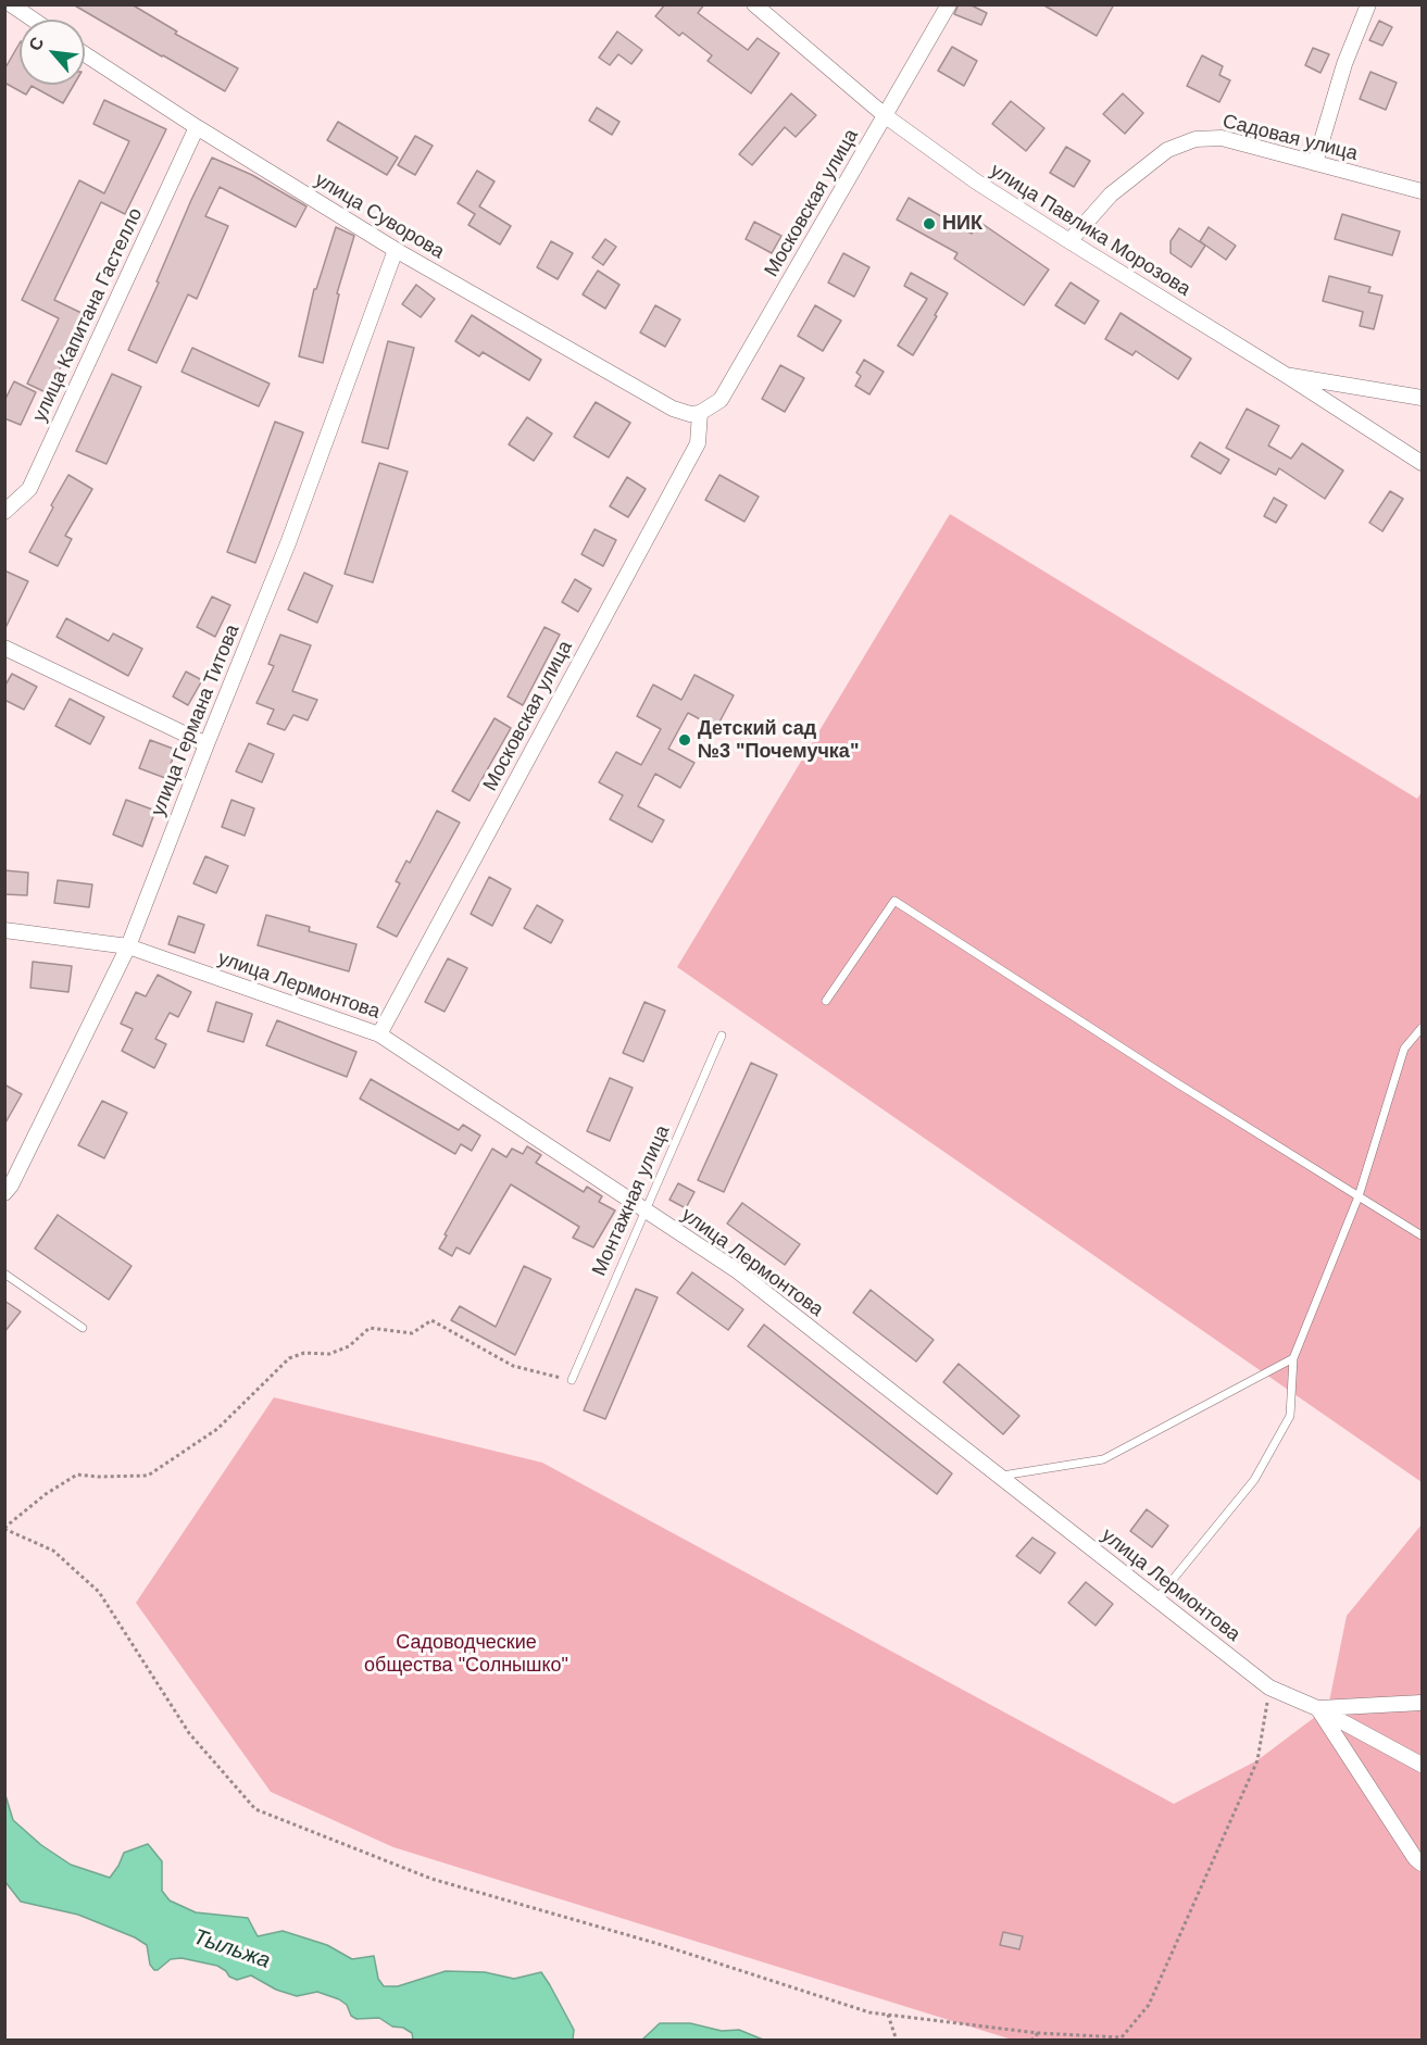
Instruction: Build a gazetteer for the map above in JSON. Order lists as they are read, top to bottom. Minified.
{"streets":{"street":["Садовая улица","Московская улица","улица Суворова","улица Павлика Морозова","улица Капитана Гастелло","улица Германа Титова","улица Лермонтова"],"lane":["Монтажная улица"]},"crossings":[["Садовая улица","улица Павлика Морозова"],["Московская улица","улица Суворова"],["Московская улица","улица Павлика Морозова"],["Московская улица","улица Лермонтова"],["улица Суворова","улица Капитана Гастелло"],["улица Суворова","улица Германа Титова"],["улица Германа Титова","улица Лермонтова"],["улица Лермонтова","Монтажная улица"]],"water":["Тыльжа"],"parks":["Садоводческие общества \"Солнышко\""],"places":["НИК","Детский сад №3 \"Почемучка\""],"north":"top left"}
